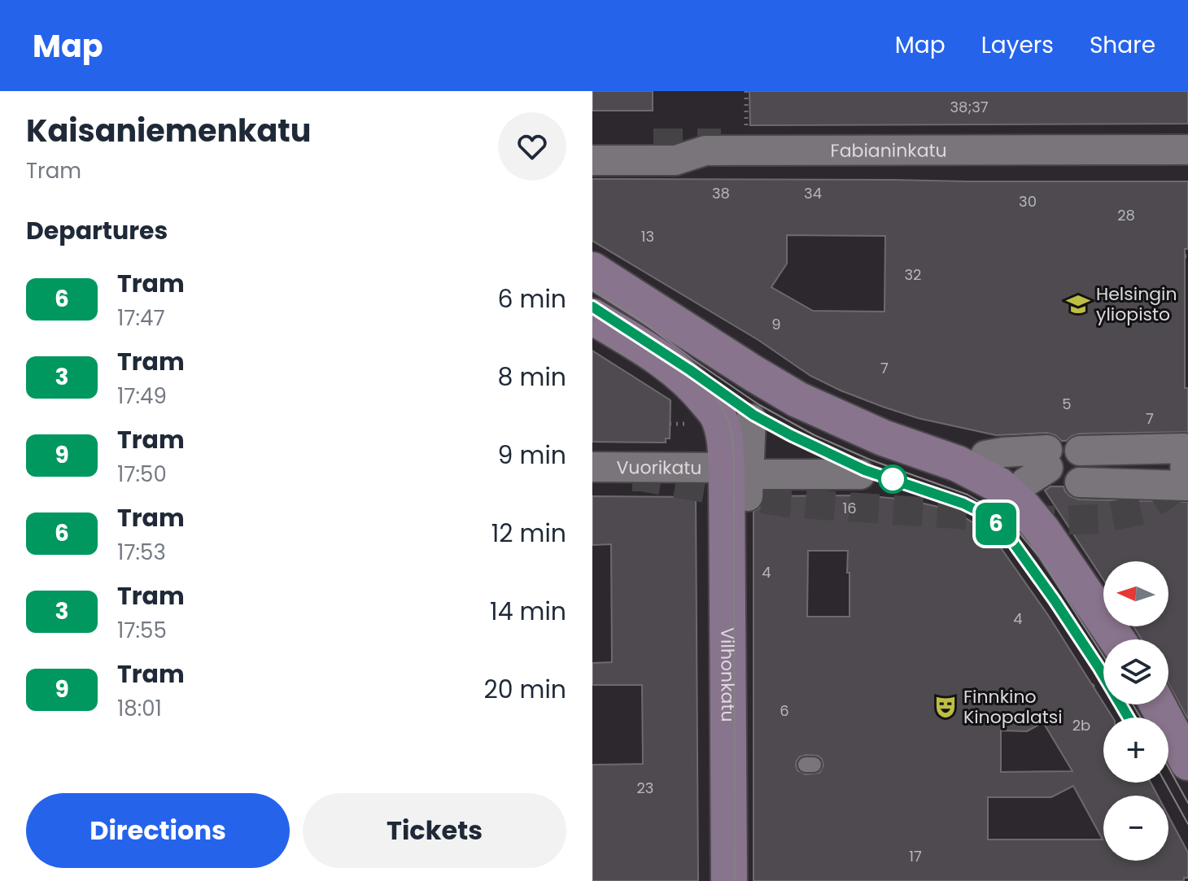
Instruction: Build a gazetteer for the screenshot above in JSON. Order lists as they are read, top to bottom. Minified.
{"streets":{"main road":["Vilhonkatu"],"street":["Fabianinkatu","Vuorikatu"]},"crossings":[["Vuorikatu","Vilhonkatu"]],"places":{"school or university":["Helsingin yliopisto"],"theatre":["Finnkino Kinopalatsi"]},"lines":["tram line 6"],"house_numbers":["38;37","38","34","30","28","13","32","9","7","5","7","16","4","4","6","2b","23","17"],"north":"left","page":{"header":"Map","nav":["Map","Layers","Share"],"heading":[["Kaisaniemenkatu","Tram"],"Departures"],"on_map":"6","list":[{"mark":"6","name":"Tram","note":"17:47","value":"6 min"},{"mark":"3","name":"Tram","note":"17:49","value":"8 min"},{"mark":"9","name":"Tram","note":"17:50","value":"9 min"},{"mark":"6","name":"Tram","note":"17:53","value":"12 min"},{"mark":"3","name":"Tram","note":"17:55","value":"14 min"},{"mark":"9","name":"Tram","note":"18:01","value":"20 min"}],"map_buttons":["+","−"],"buttons":["Directions","Tickets"]}}
